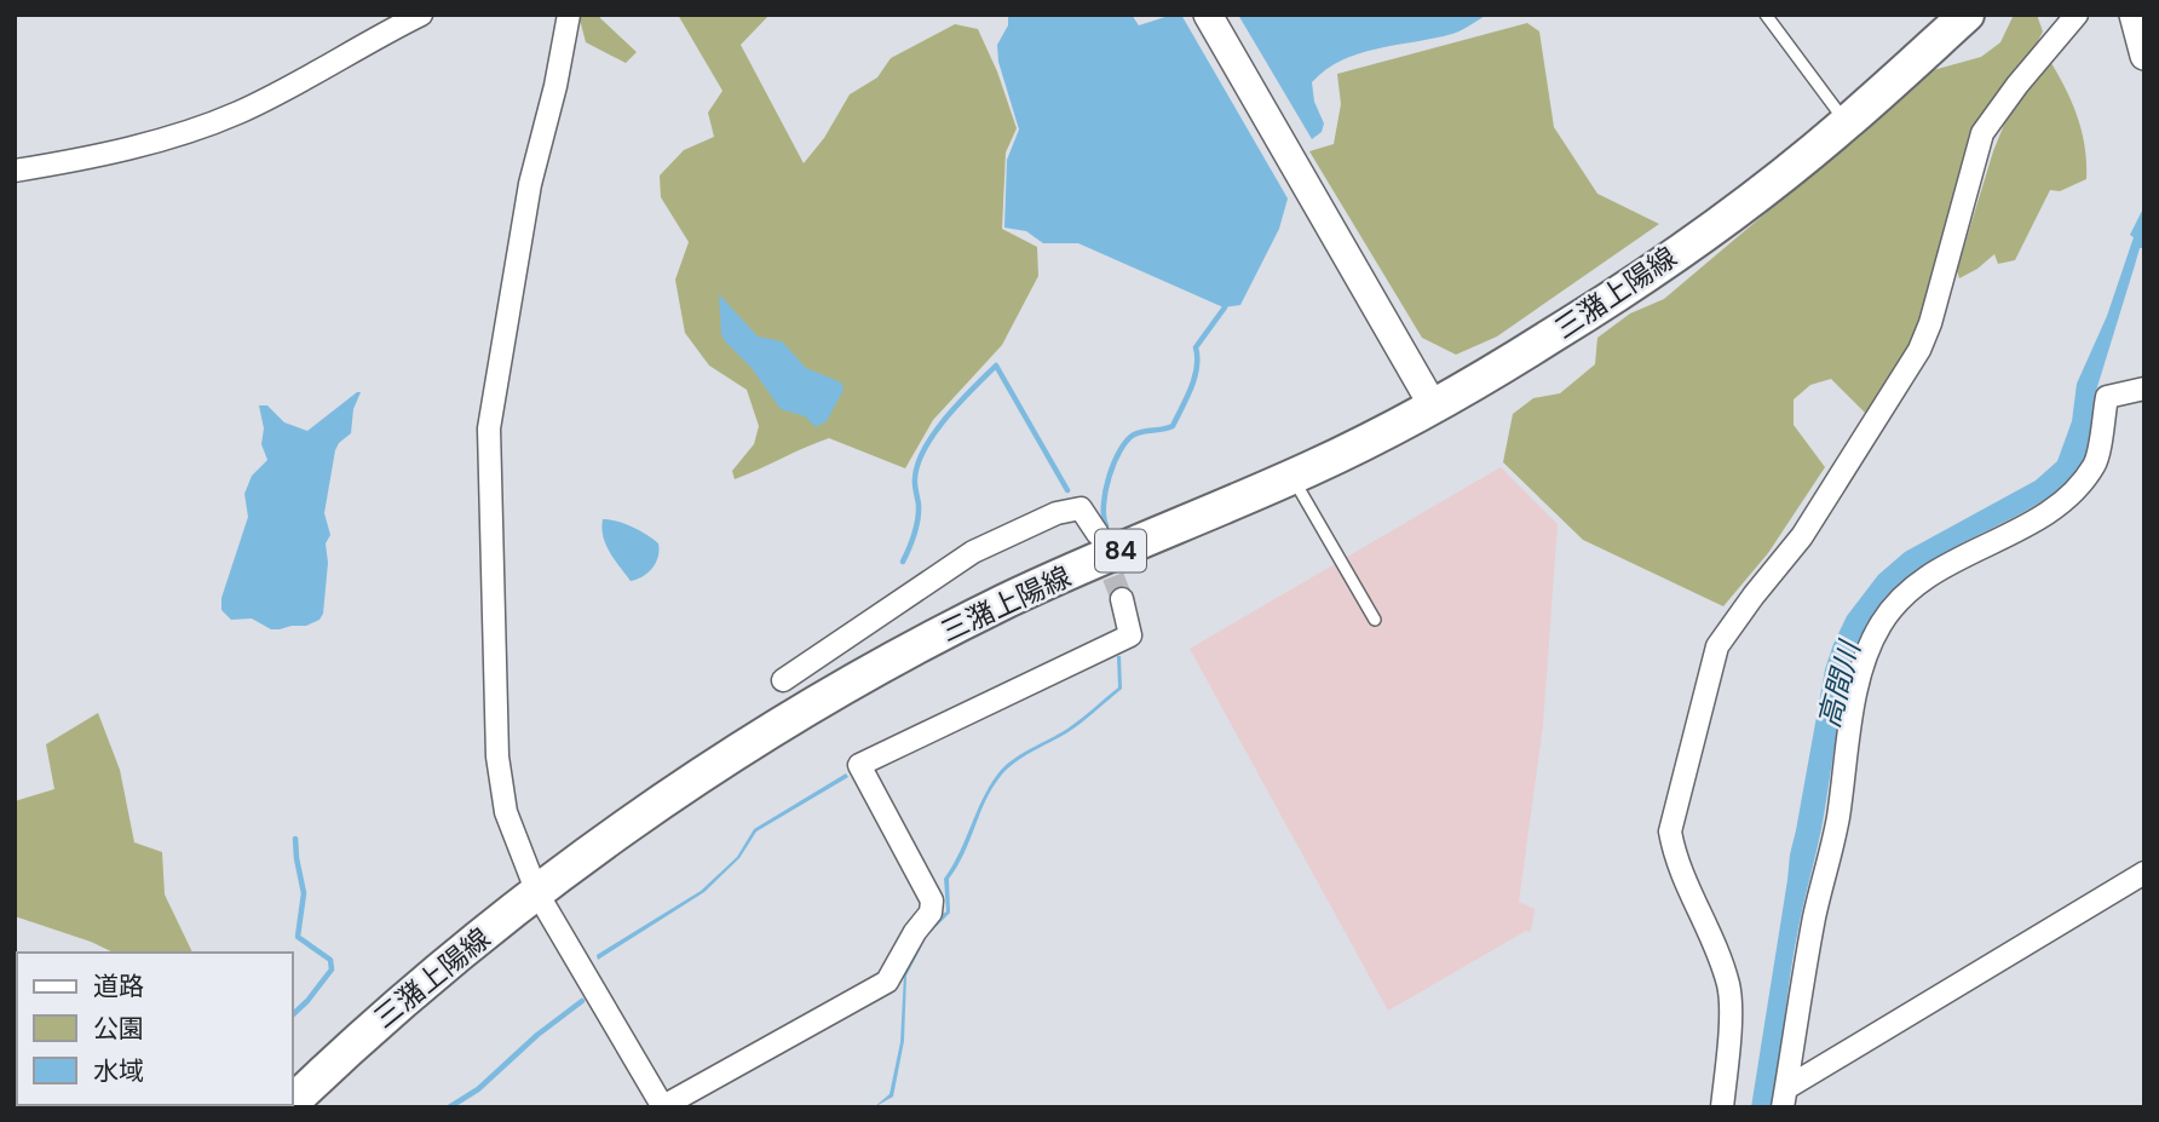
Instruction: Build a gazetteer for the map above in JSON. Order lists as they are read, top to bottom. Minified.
{"streets":{"main road":["三潴上陽線","84"]},"water":["高間川"],"legend":["道路","公園","水域"]}
